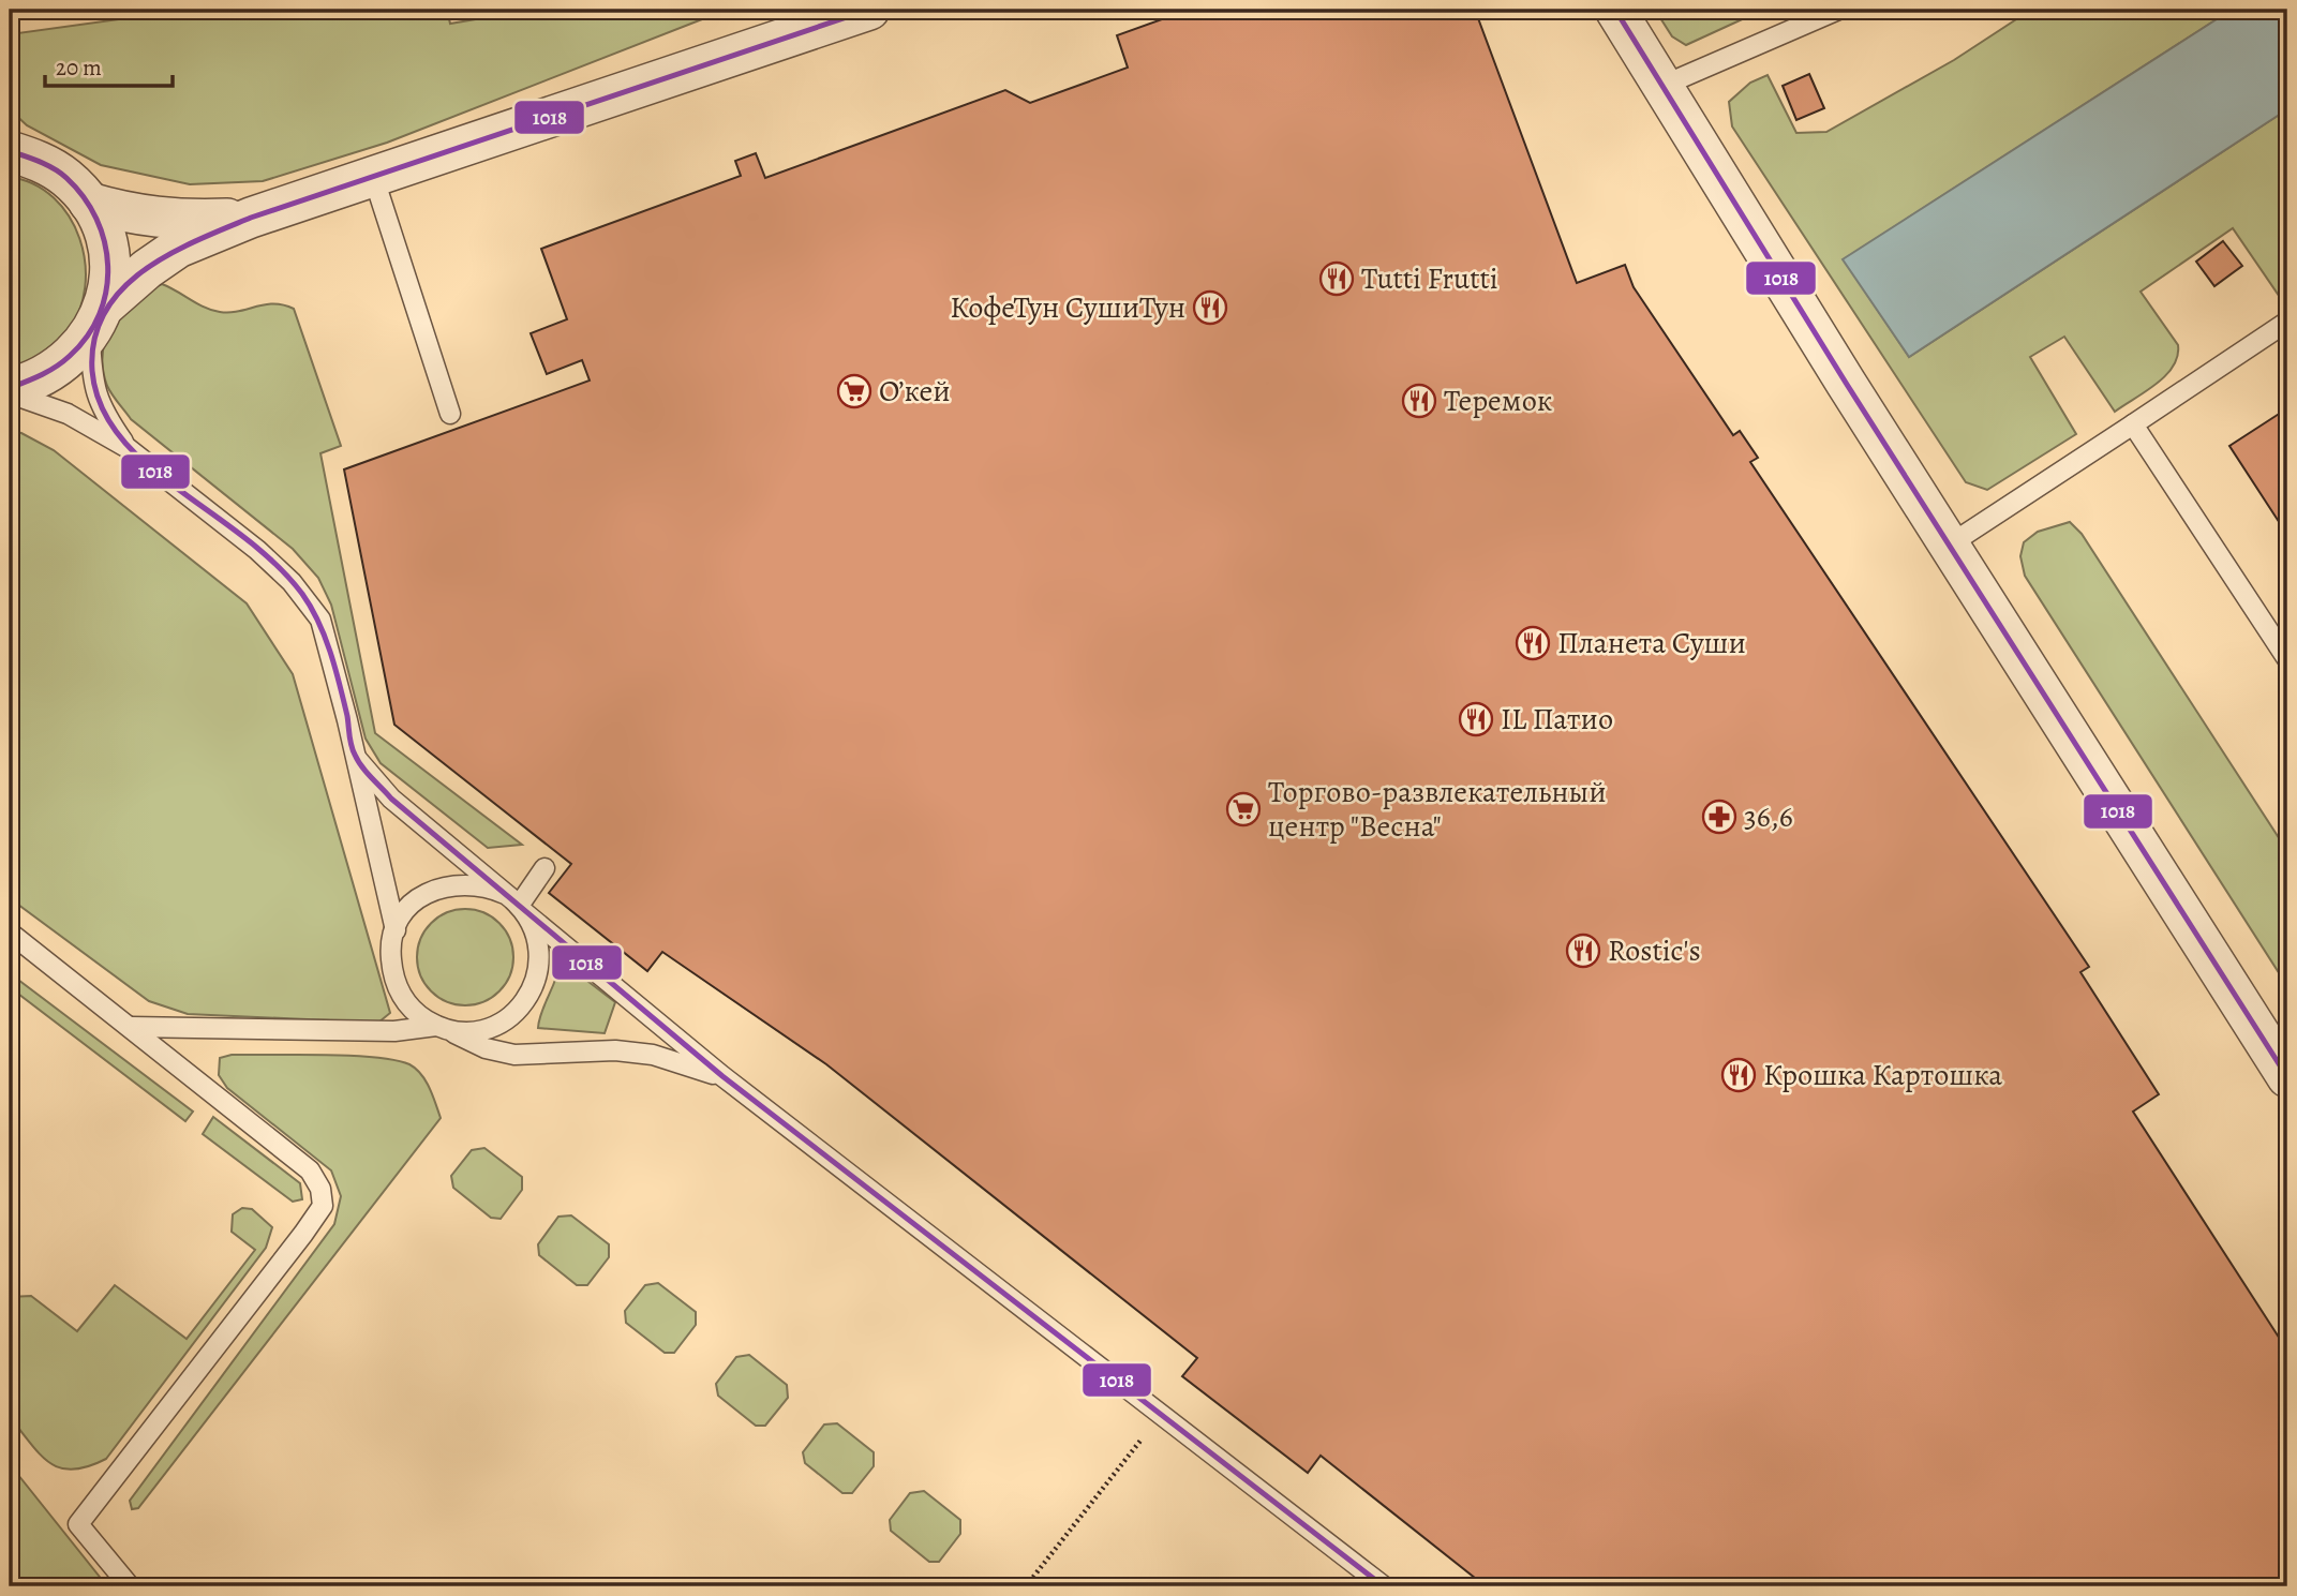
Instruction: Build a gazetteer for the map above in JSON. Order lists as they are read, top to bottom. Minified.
{"places":{"restaurant":["Tutti Frutti","КофеТун СушиТун","Теремок","Планета Суши","IL Патио","Rostic's","Крошка Картошка"],"supermarket":["О’кей","Торгово-развлекательный центр \"Весна\""],"pharmacy":["36,6"]},"lines":["transit line 1018"],"scale_bar":"20 m"}
